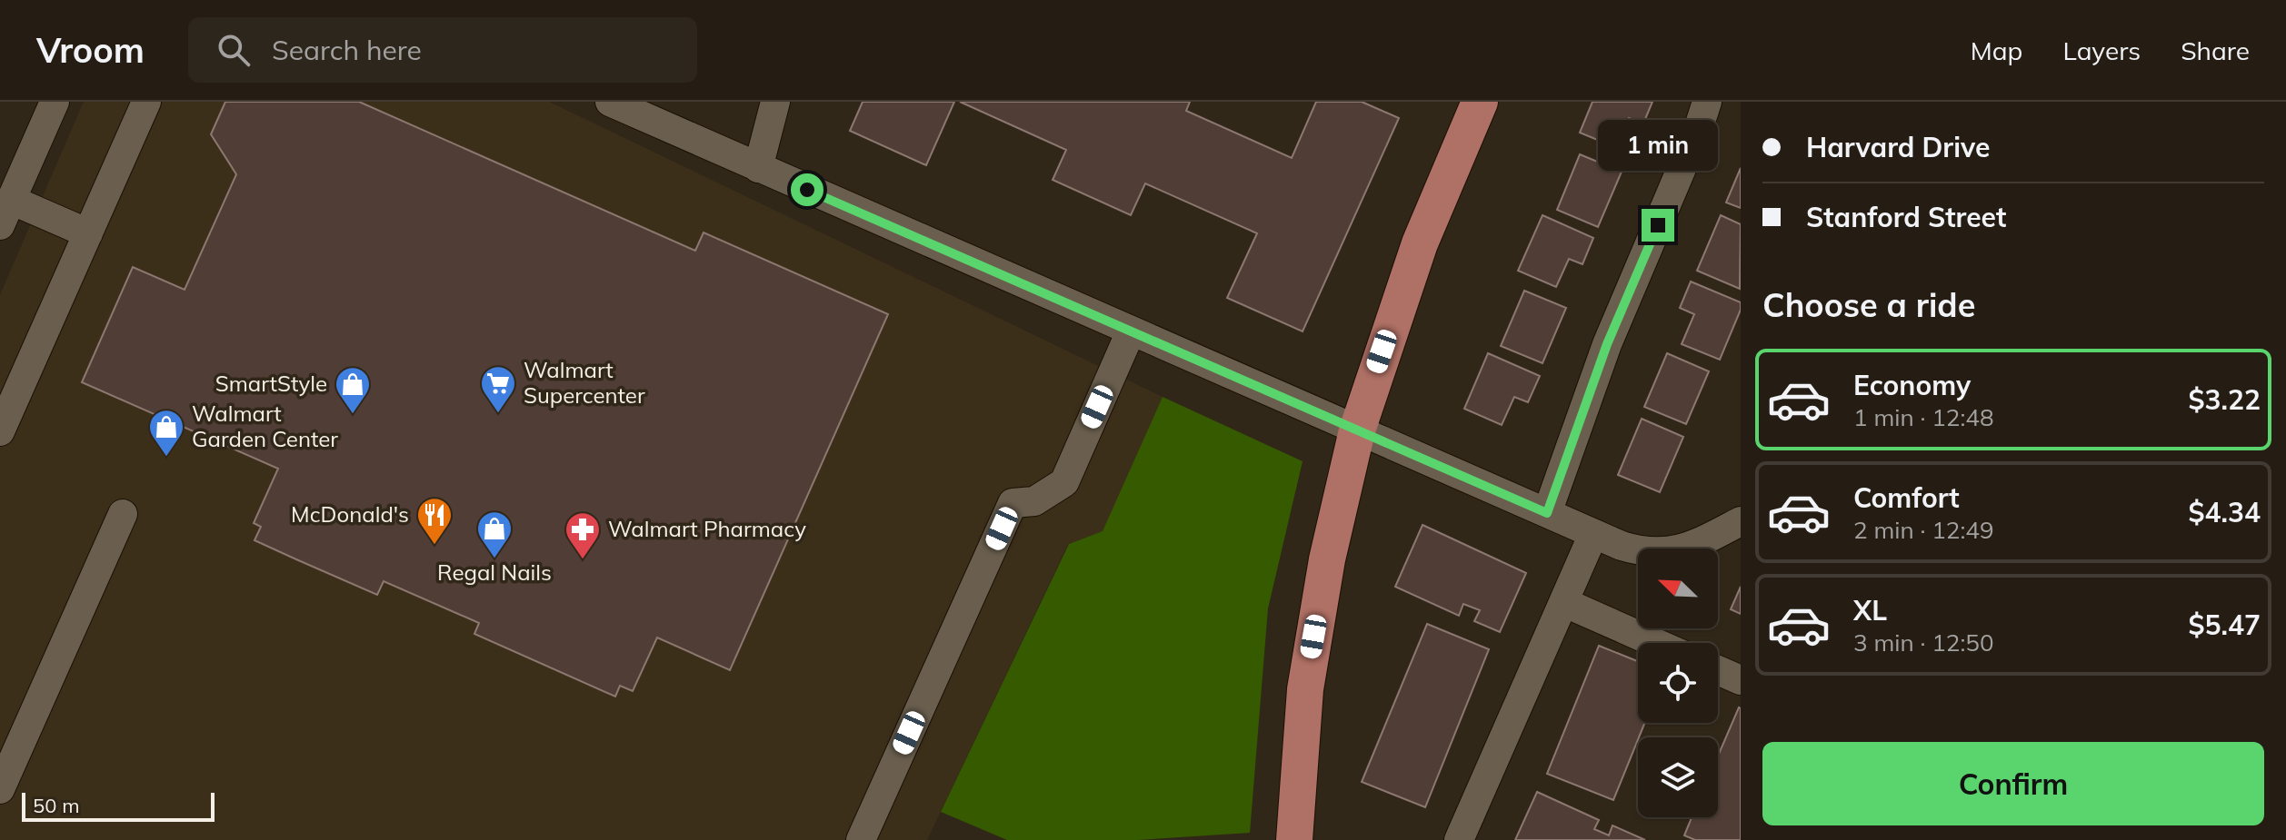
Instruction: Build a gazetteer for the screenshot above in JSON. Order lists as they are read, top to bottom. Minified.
{"places":{"supermarket":["Walmart Supercenter"],"shop":["SmartStyle","Walmart Garden Center","Regal Nails"],"restaurant":["McDonald's"],"pharmacy":["Walmart Pharmacy"]},"scale_bar":"50 m","north":"top left","page":{"header":"Vroom","search":"Search here","nav":["Map","Layers","Share"],"banner":["Harvard Drive","Stanford Street"],"bubble":"1 min","heading":"Choose a ride","list":[{"name":"Economy","note":"1 min · 12:48","value":"$3.22"},{"name":"Comfort","note":"2 min · 12:49","value":"$4.34"},{"name":"XL","note":"3 min · 12:50","value":"$5.47"}],"buttons":"Confirm","scale":"50 m"}}
